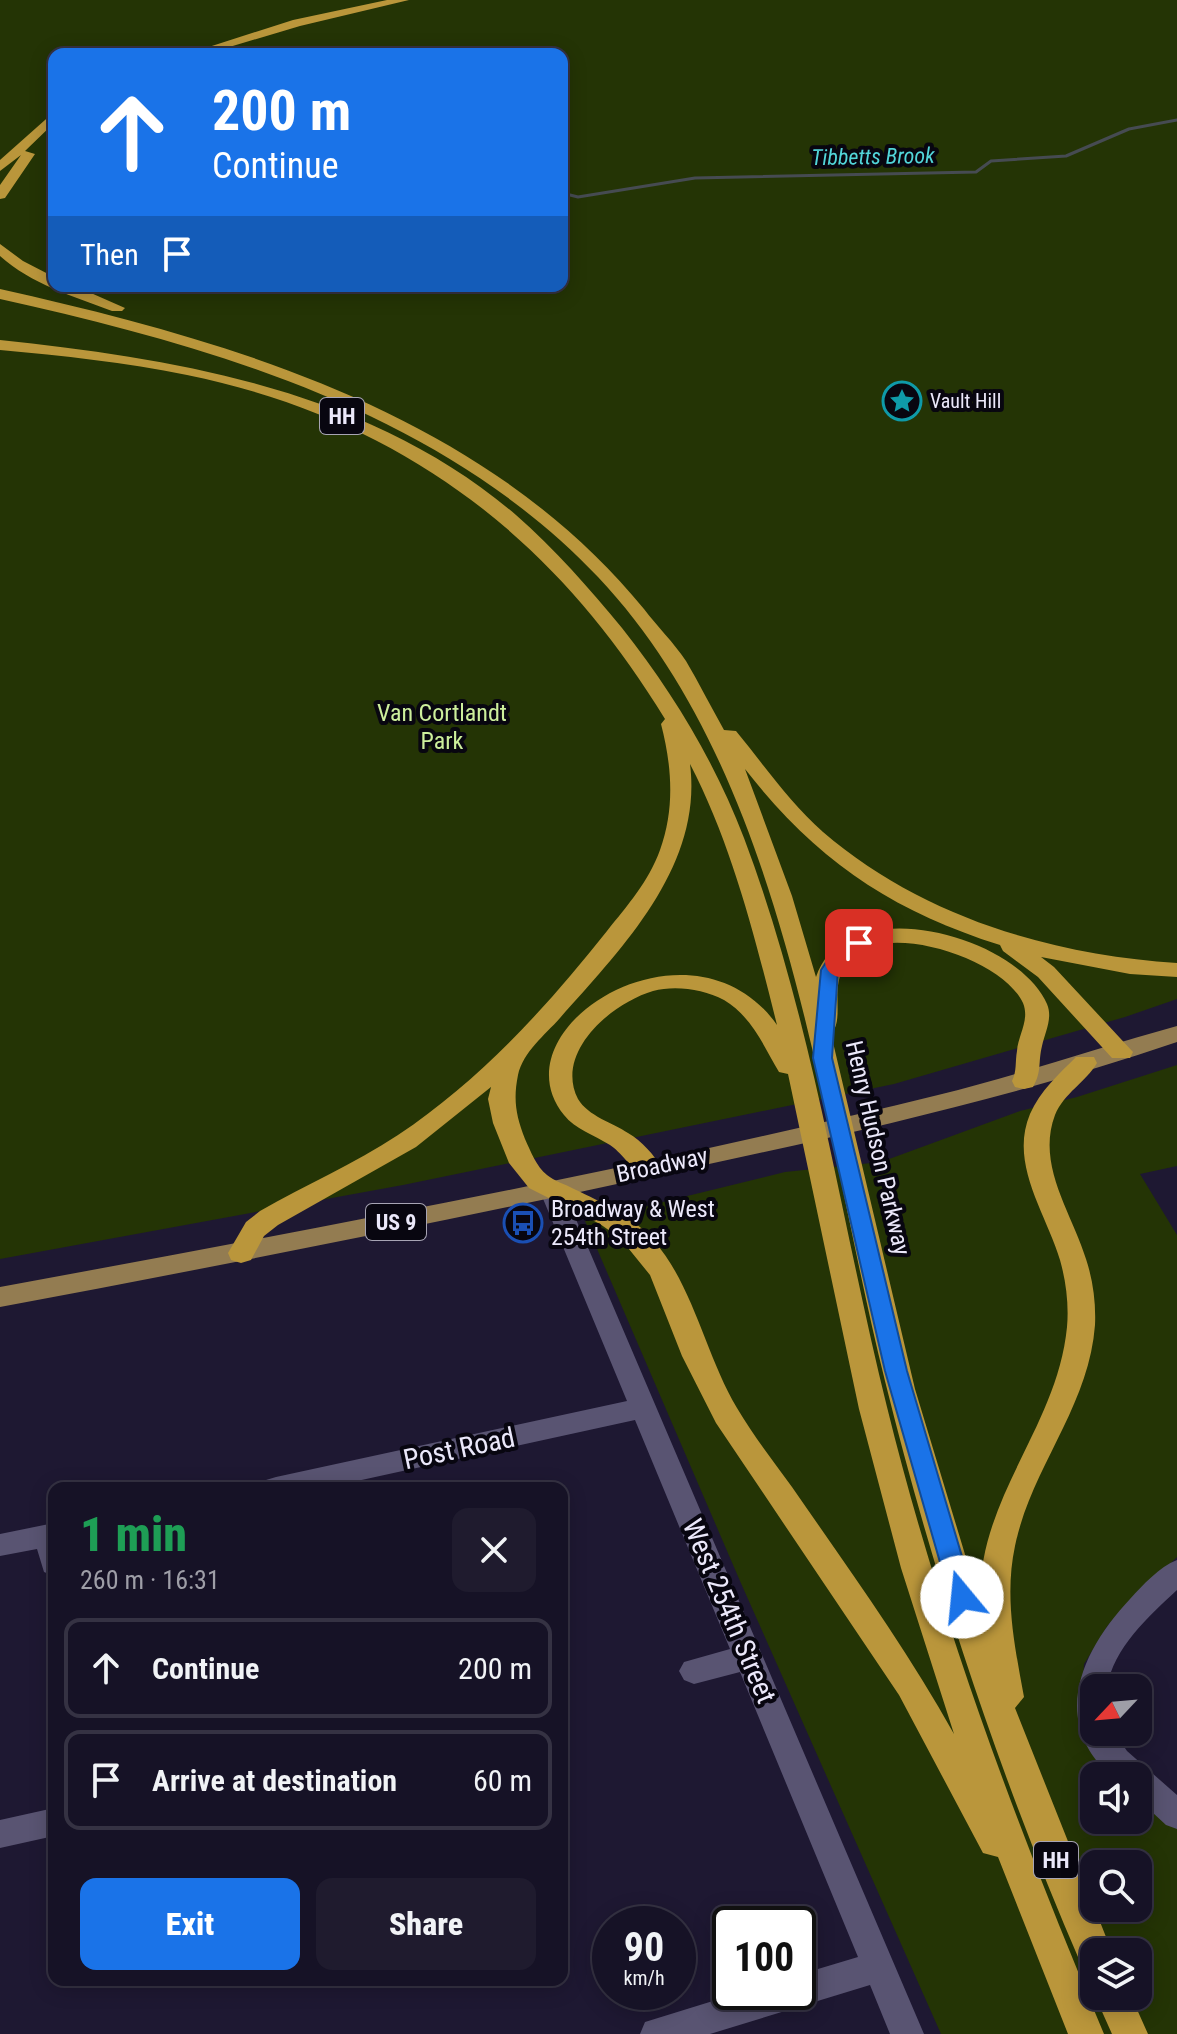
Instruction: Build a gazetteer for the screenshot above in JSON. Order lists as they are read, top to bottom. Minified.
{"streets":{"highway":["HH","Henry Hudson Parkway"],"main road":["Broadway","US 9"],"street":["Post Road","West 254th Street"]},"crossings":[["Broadway","West 254th Street"],["Post Road","West 254th Street"]],"water":["Tibbetts Brook"],"parks":["Van Cortlandt Park"],"places":{"place":["Vault Hill"],"bus stop":["Broadway & West 254th Street"]},"north":"bottom left","page":{"turn":["200 m","Continue"],"then":"Then","heading":["1 min","260 m · 16:31"],"list":[{"name":"Continue","value":"200 m"},{"name":"Arrive at destination","value":"60 m"}],"buttons":["Exit","Share"],"speed":"90 km/h","limit":"100"}}
